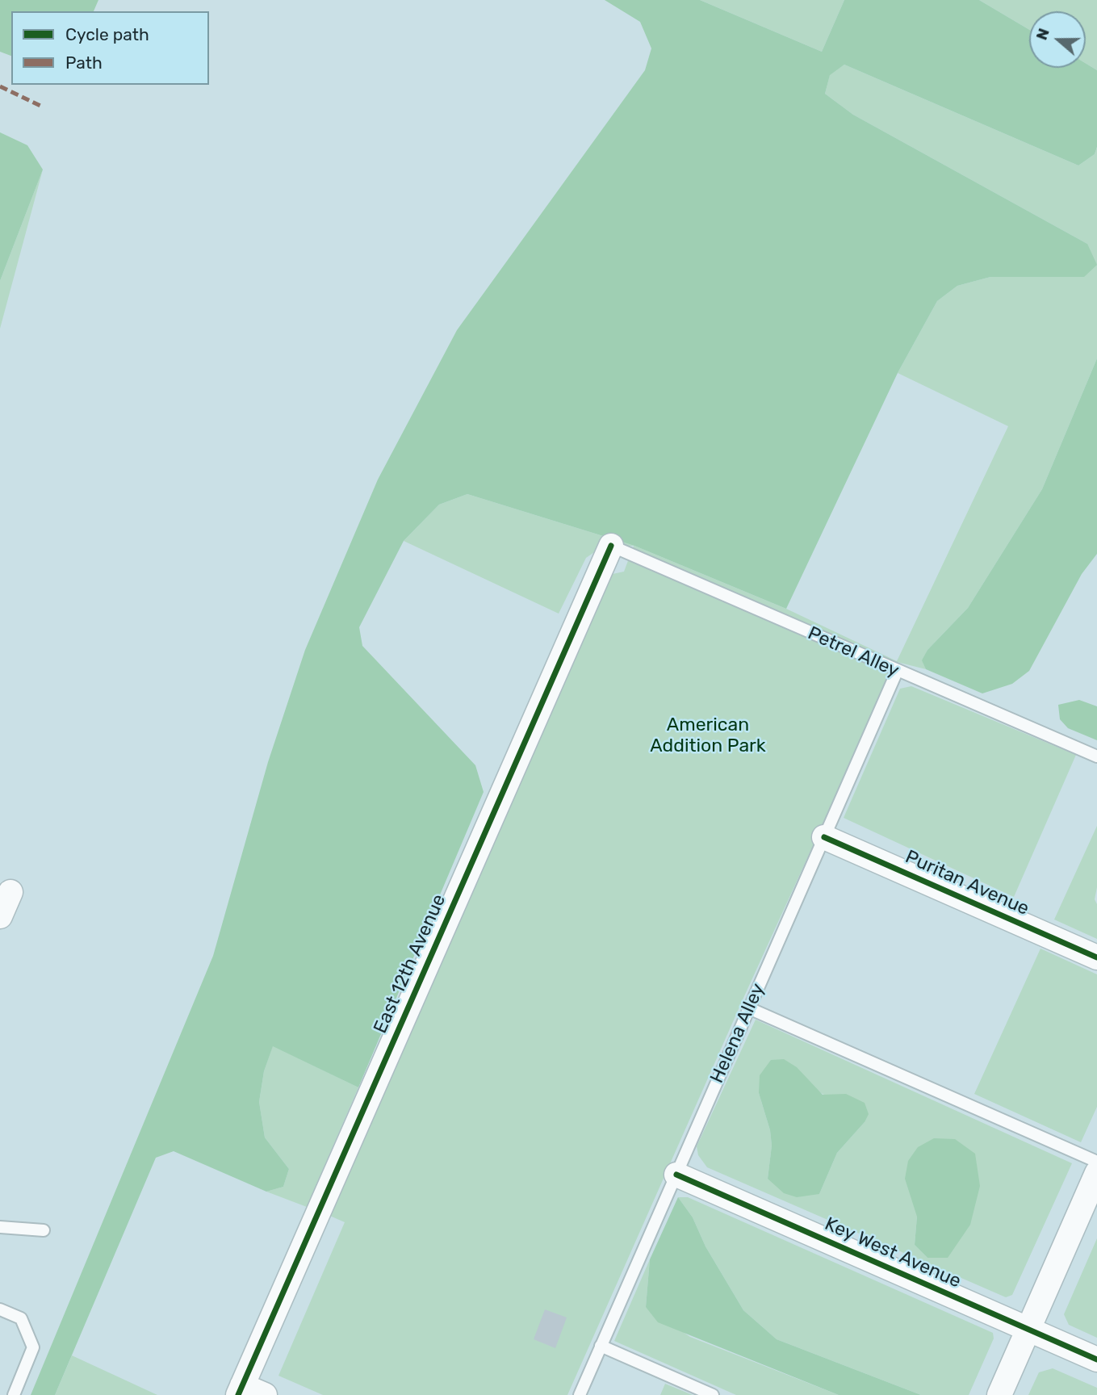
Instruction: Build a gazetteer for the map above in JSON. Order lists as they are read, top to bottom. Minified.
{"streets":{"street":["Puritan Avenue","East 12th Avenue","Key West Avenue"],"lane":["Petrel Alley","Helena Alley"]},"crossings":[["Petrel Alley","East 12th Avenue"],["Petrel Alley","Helena Alley"],["Puritan Avenue","Helena Alley"],["Helena Alley","Key West Avenue"]],"parks":["American Addition Park"],"legend":["Cycle path","Path"],"north":"left"}
